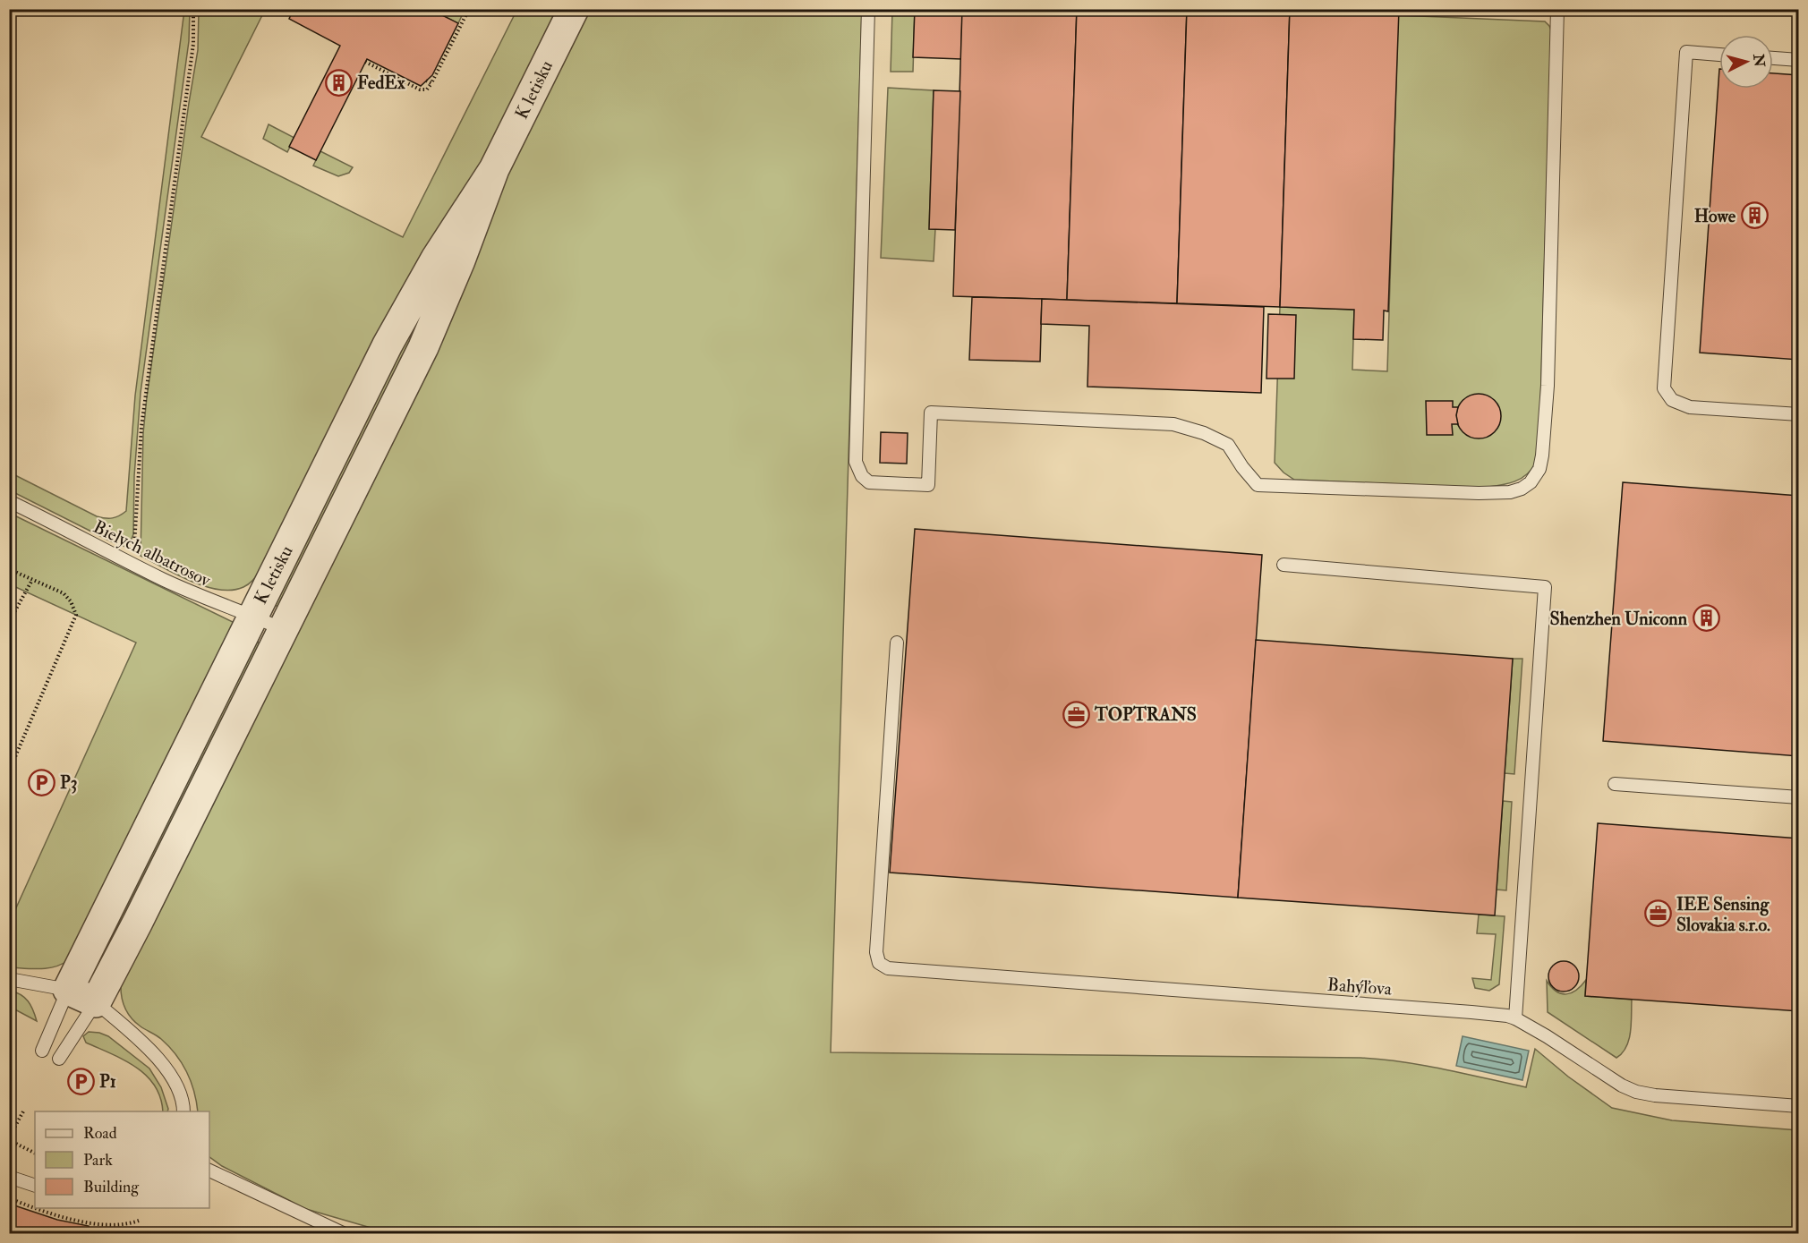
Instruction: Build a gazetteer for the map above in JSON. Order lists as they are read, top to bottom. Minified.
{"streets":{"street":["K letisku"],"lane":["Bielych albatrosov","Bahýľova"]},"crossings":[["K letisku","Bielych albatrosov"]],"places":{"building":["FedEx","Howe","Shenzhen Uniconn"],"office":["TOPTRANS","IEE Sensing Slovakia s.r.o."],"parking":["P3","P1"]},"legend":["Road","Park","Building"],"north":"right"}
